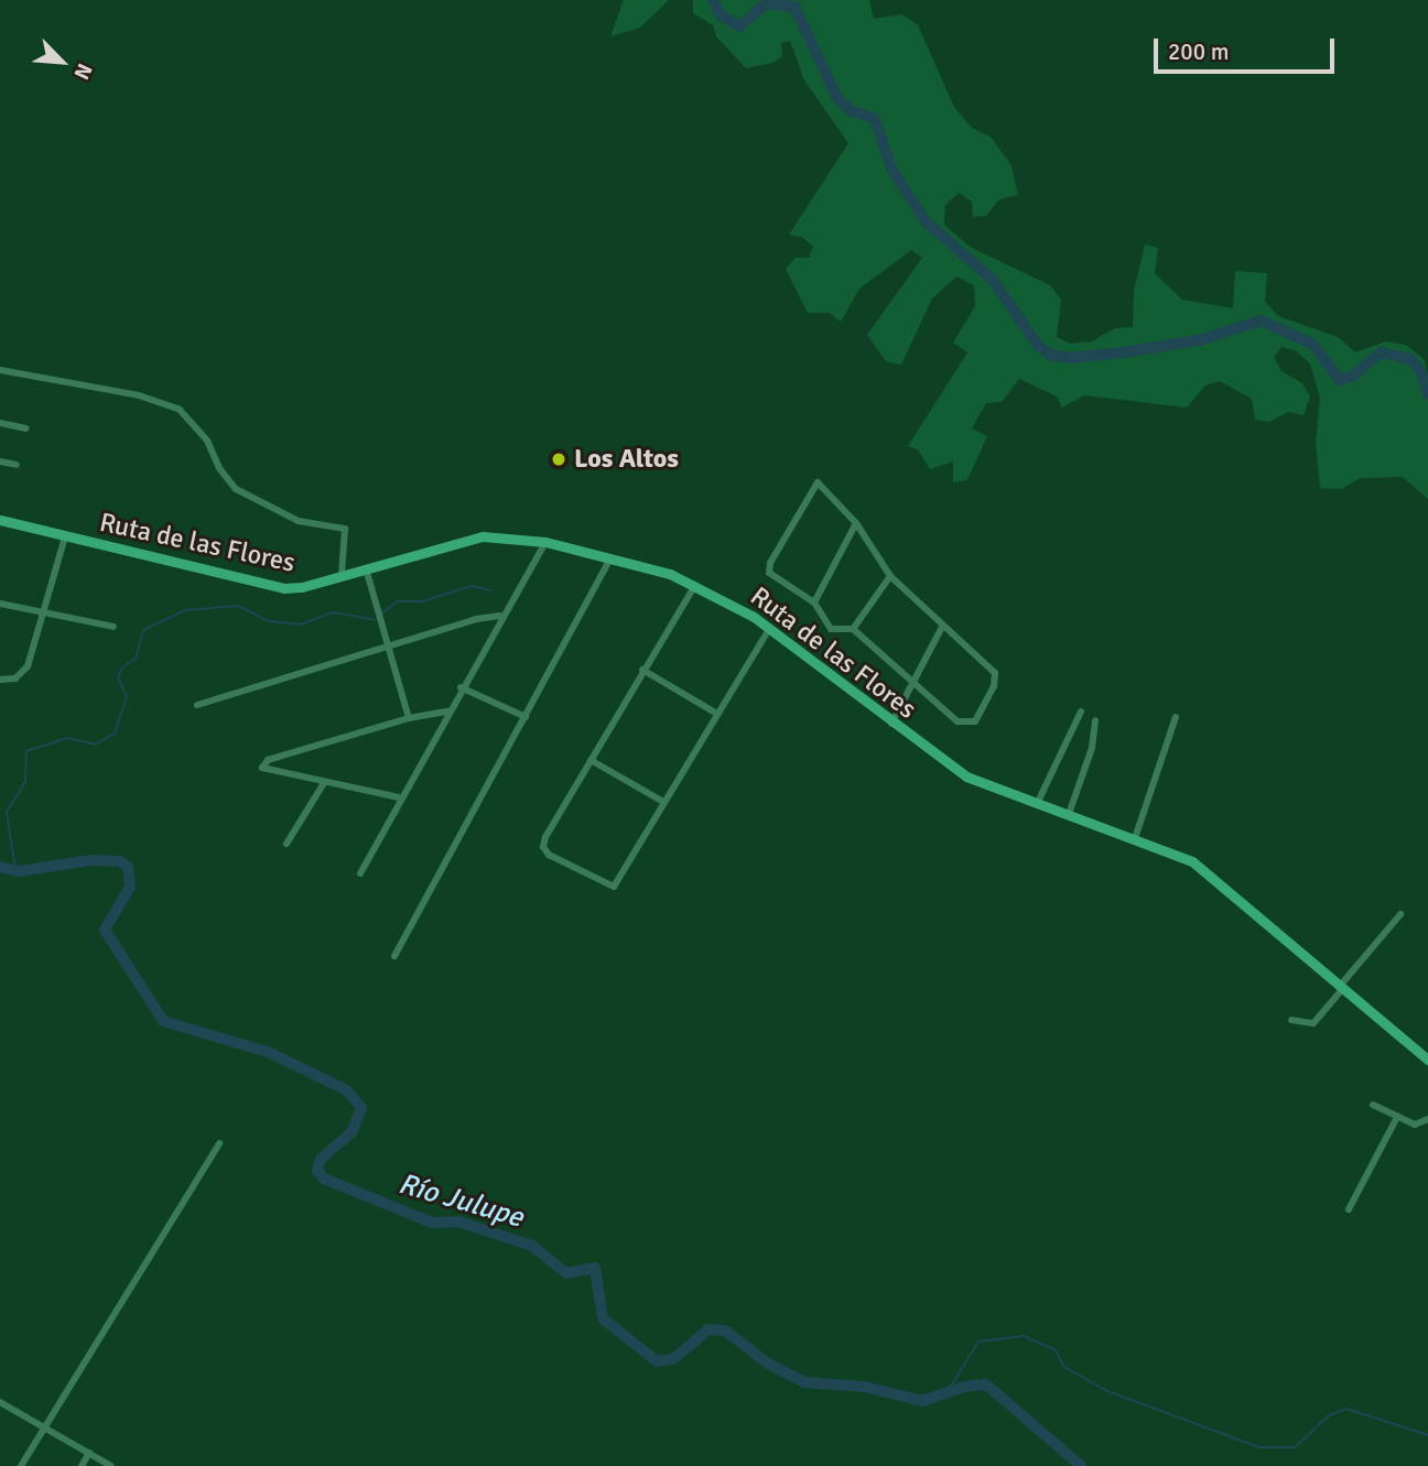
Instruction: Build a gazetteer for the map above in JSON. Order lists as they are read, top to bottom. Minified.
{"streets":{"main road":["Ruta de las Flores"]},"water":["Río Julupe"],"places":["Los Altos"],"scale_bar":"200 m","north":"bottom right"}
